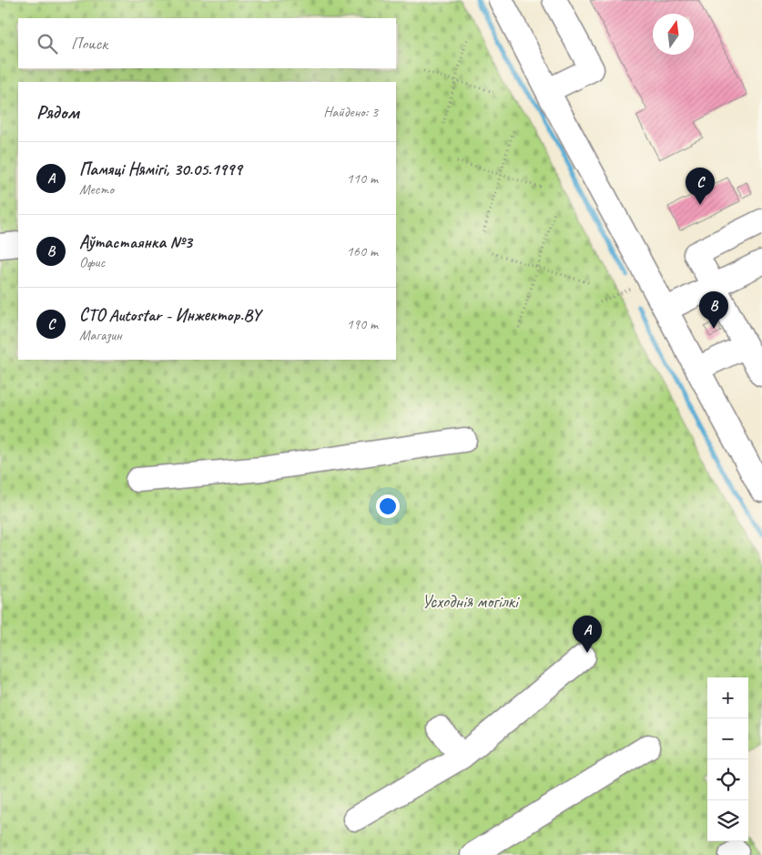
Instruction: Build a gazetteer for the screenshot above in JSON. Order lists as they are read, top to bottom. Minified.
{"parks":["Усходнія могілкі"],"north":"top","page":{"search":"Поиск","heading":["Рядом","Найдено: 3"],"list":[{"mark":"A","name":"Памяці Нямігі, 30.05.1999","note":"Место","value":"110 m"},{"mark":"B","name":"Аўтастаянка №3","note":"Офис","value":"160 m"},{"mark":"C","name":"СТО Autostar - Инжектор.BY","note":"Магазин","value":"190 m"}],"pins":["C","B","A"],"map_buttons":["+","−"]}}
